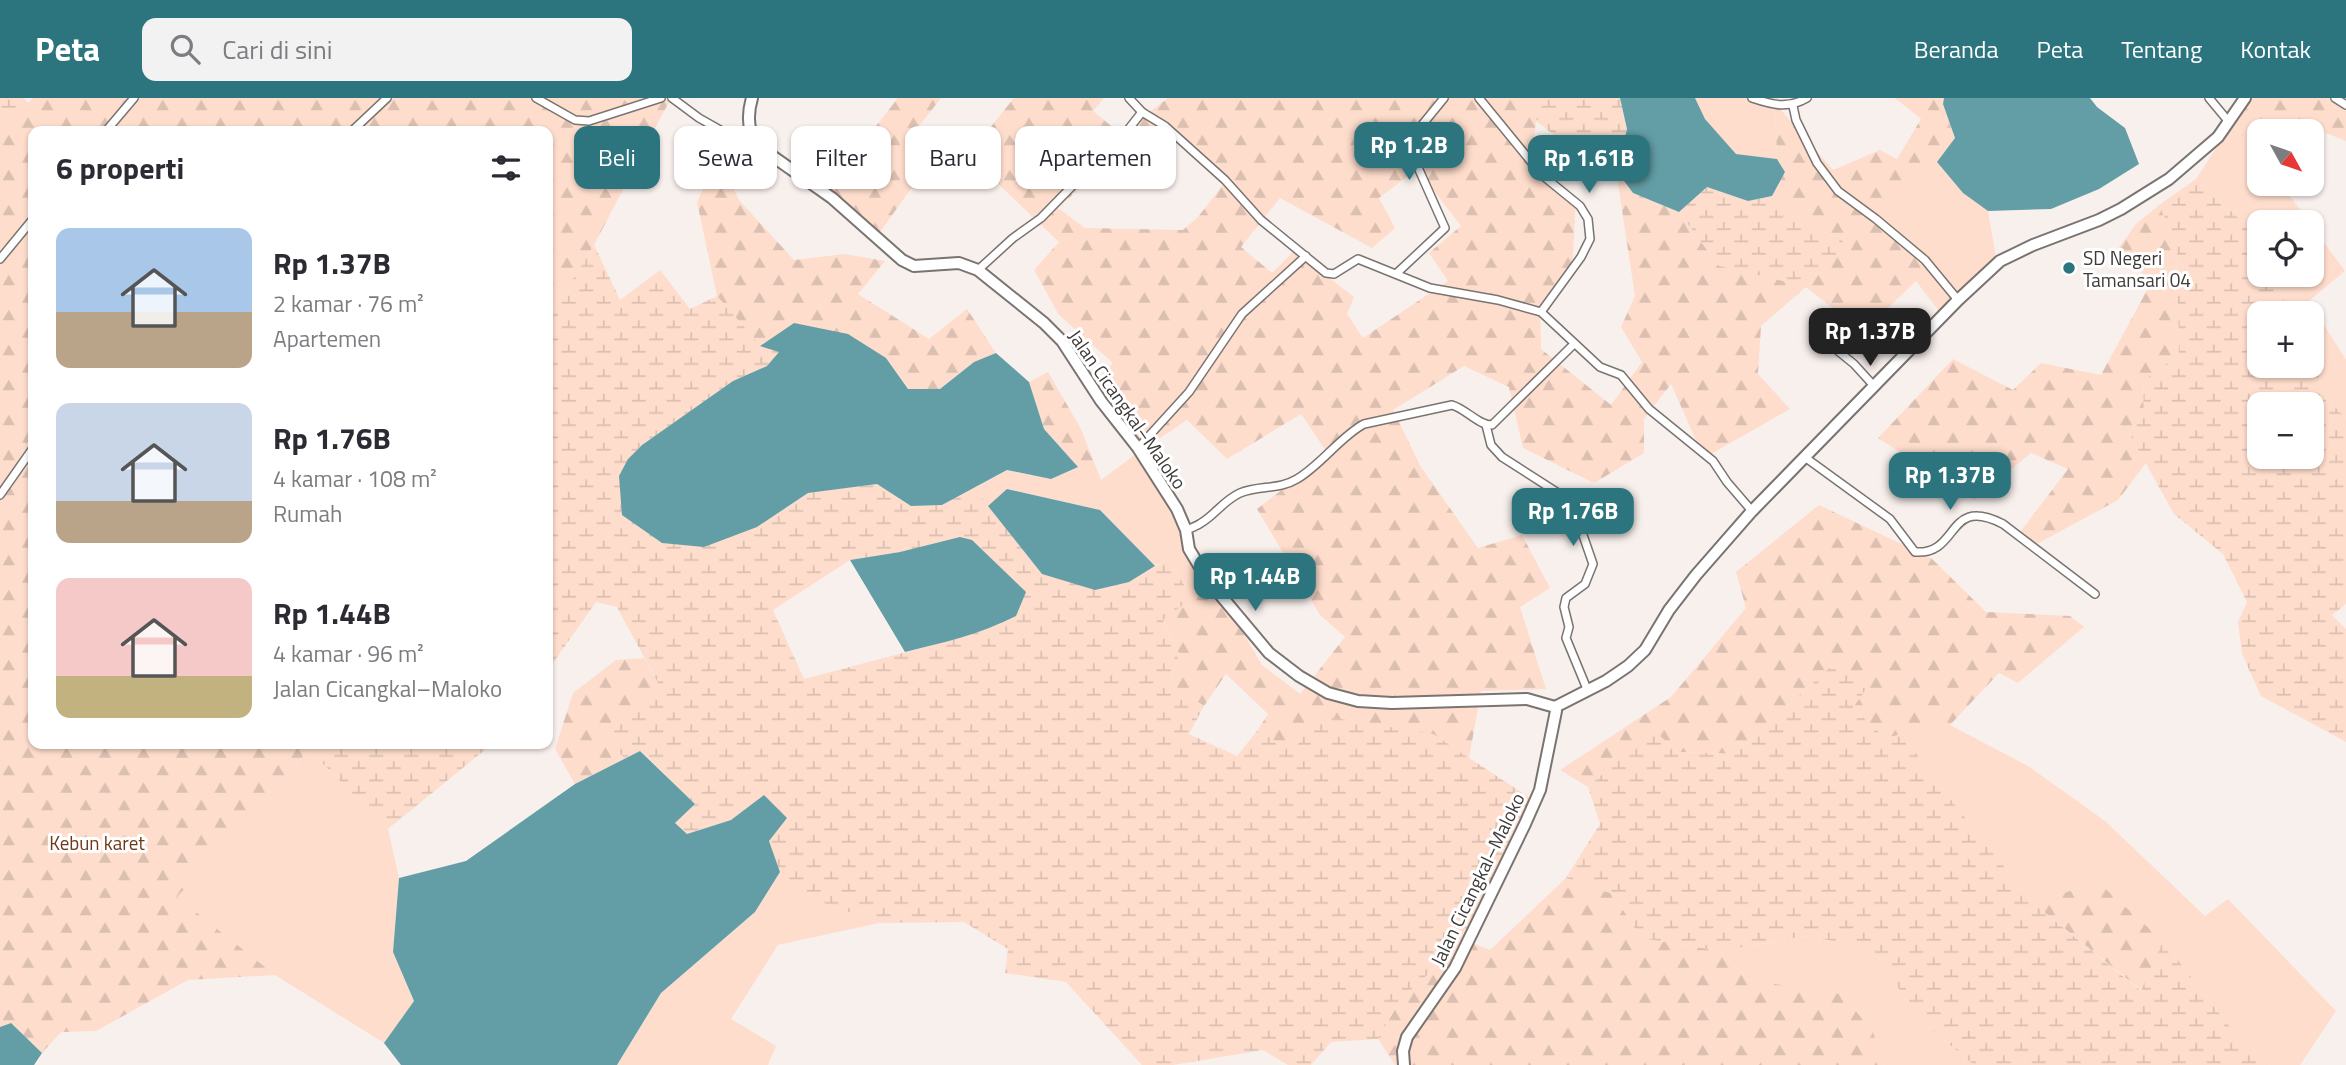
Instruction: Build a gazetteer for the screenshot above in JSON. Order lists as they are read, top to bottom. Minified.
{"streets":{"street":["Jalan Cicangkal–Maloko"]},"parks":["Kebun karet"],"places":["SD Negeri Tamansari 04"],"north":"bottom right","page":{"header":"Peta","search":"Cari di sini","nav":["Beranda","Peta","Tentang","Kontak"],"map_buttons":["+","−"],"price":["Rp 1.2B","Rp 1.61B","Rp 1.37B","Rp 1.37B","Rp 1.76B","Rp 1.44B"],"chip":["Beli","Sewa","Filter","Baru","Apartemen"],"heading":"6 properti","list":[{"name":"Rp 1.37B","note":"2 kamar · 76 m² · Apartemen"},{"name":"Rp 1.76B","note":"4 kamar · 108 m² · Rumah"},{"name":"Rp 1.44B","note":"4 kamar · 96 m² · Jalan Cicangkal–Maloko"}]}}
